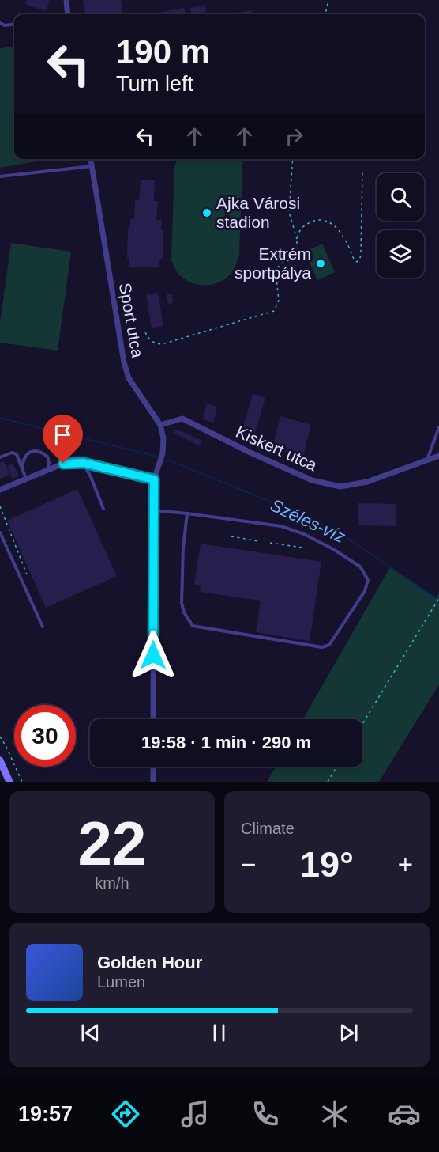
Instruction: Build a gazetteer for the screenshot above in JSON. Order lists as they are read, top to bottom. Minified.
{"streets":{"street":["Sport utca","Kiskert utca"]},"crossings":[["Sport utca","Kiskert utca"]],"water":["Széles-víz"],"places":["Ajka Városi stadion","Extrém sportpálya"],"page":{"turn":["190 m","Turn left"],"limit":"30","trip":"19:58 · 1 min · 290 m","tile":[["22","km/h"],"Climate"],"heat":["−","19°","+"],"song":["Golden Hour","Lumen"],"tabs":"19:57"}}
